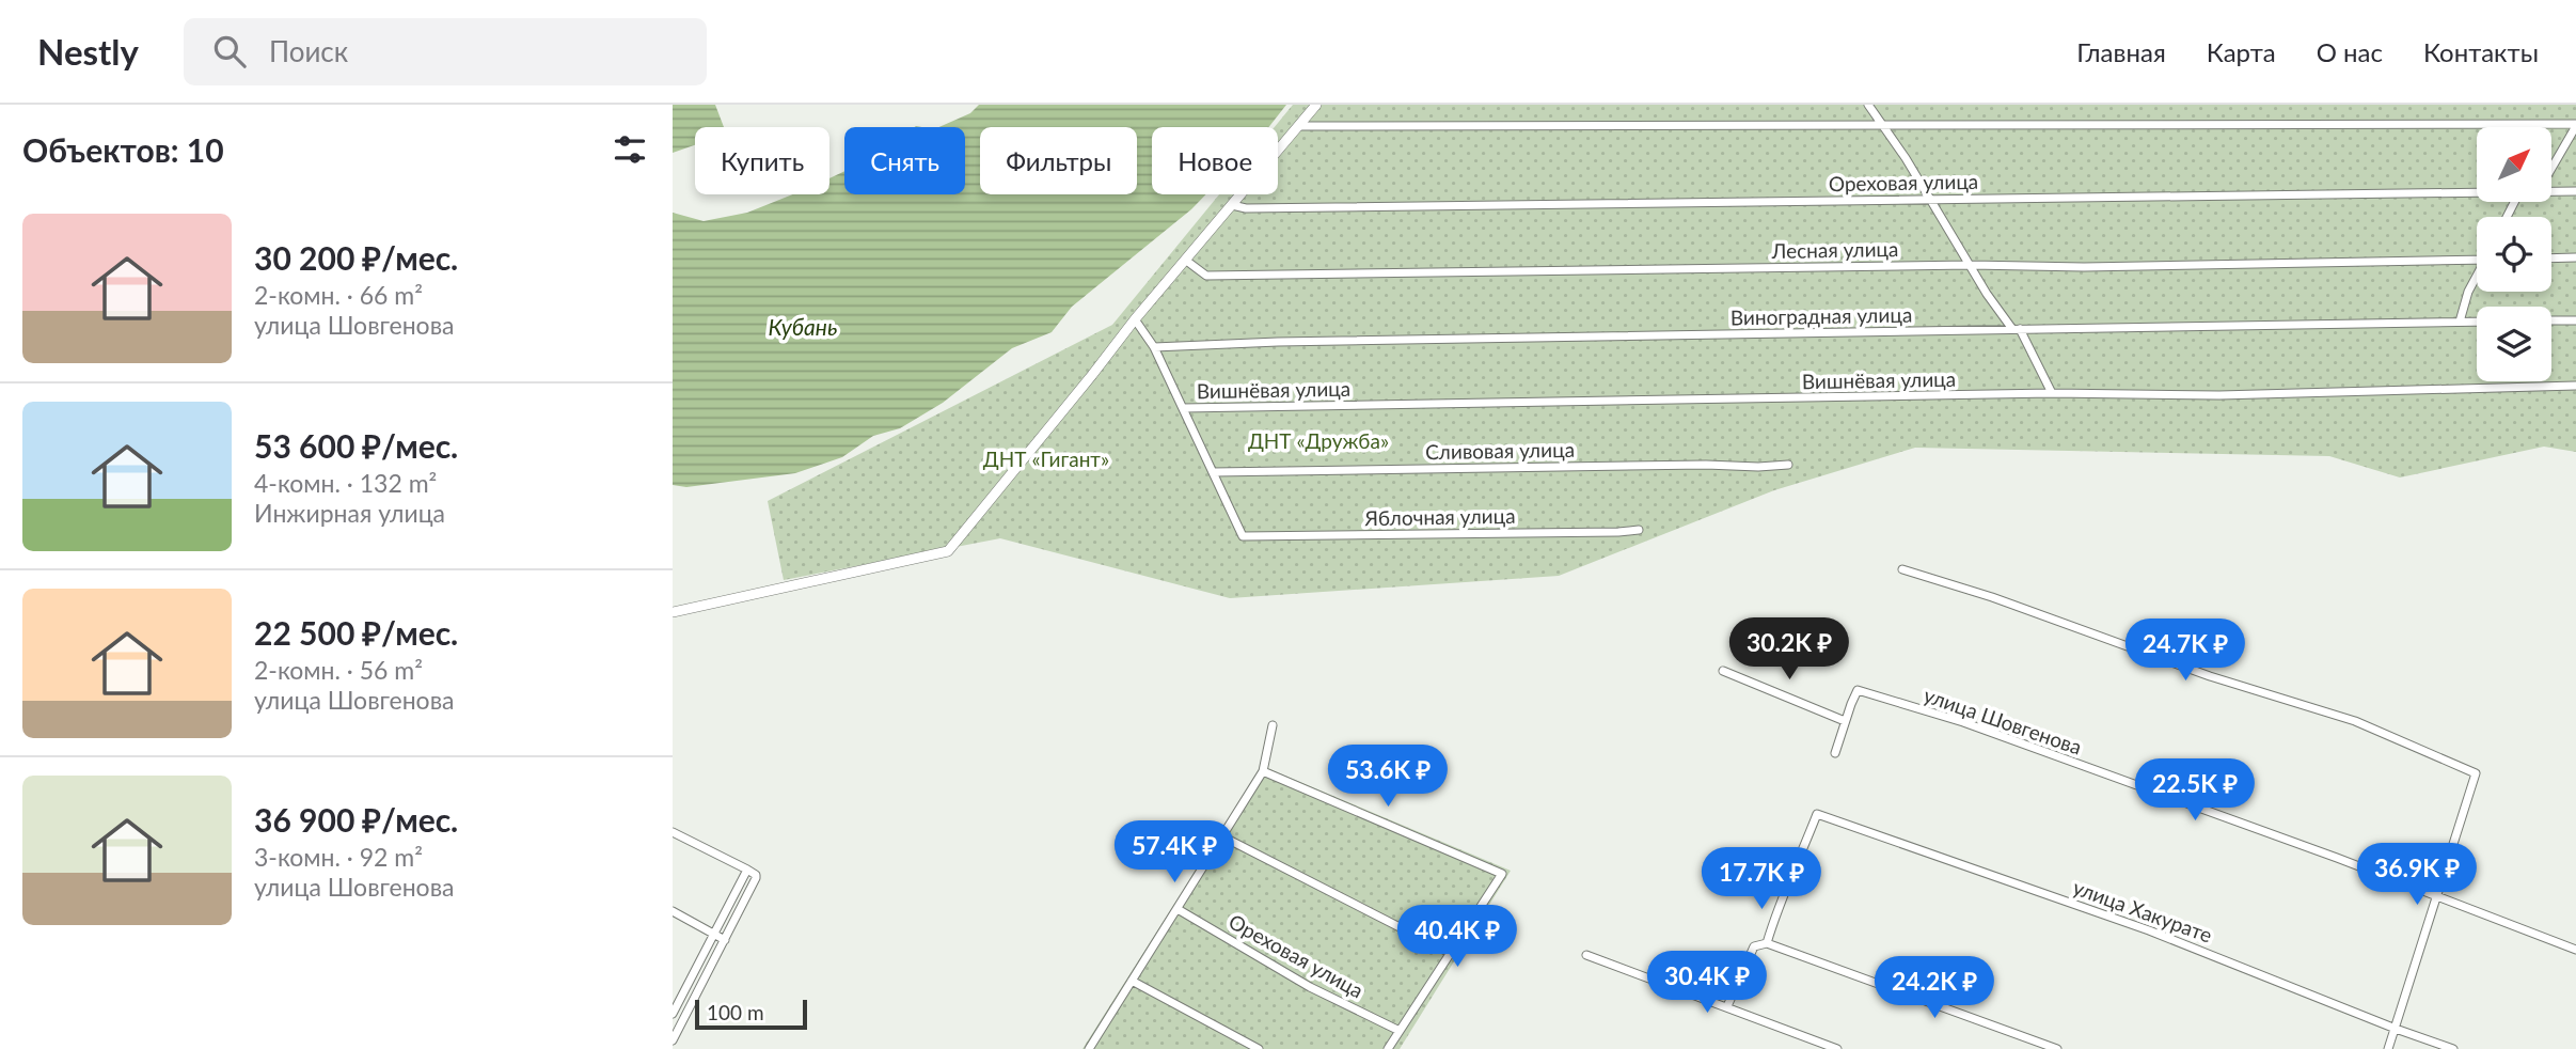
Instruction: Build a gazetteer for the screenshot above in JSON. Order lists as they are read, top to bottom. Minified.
{"streets":{"street":["Ореховая улица","Лесная улица","Виноградная улица","Вишнёвая улица","Сливовая улица","Яблочная улица","улица Шовгенова","улица Хакурате"]},"crossings":[["Сливовая улица","Яблочная улица"]],"water":["Кубань"],"parks":["ДНТ «Дружба»","ДНТ «Гигант»"],"scale_bar":"100 m","north":"top right","page":{"header":"Nestly","search":"Поиск","nav":["Главная","Карта","О нас","Контакты"],"heading":"Объектов: 10","chip":["Купить","Снять","Фильтры","Новое"],"list":[{"name":"30 200 ₽/мес.","note":"2-комн. · 66 m² · улица Шовгенова"},{"name":"53 600 ₽/мес.","note":"4-комн. · 132 m² · Инжирная улица"},{"name":"22 500 ₽/мес.","note":"2-комн. · 56 m² · улица Шовгенова"},{"name":"36 900 ₽/мес.","note":"3-комн. · 92 m² · улица Шовгенова"}],"price":["30.2K ₽","24.7K ₽","53.6K ₽","22.5K ₽","57.4K ₽","36.9K ₽","17.7K ₽","40.4K ₽","30.4K ₽","24.2K ₽"],"scale":"100 m"}}
